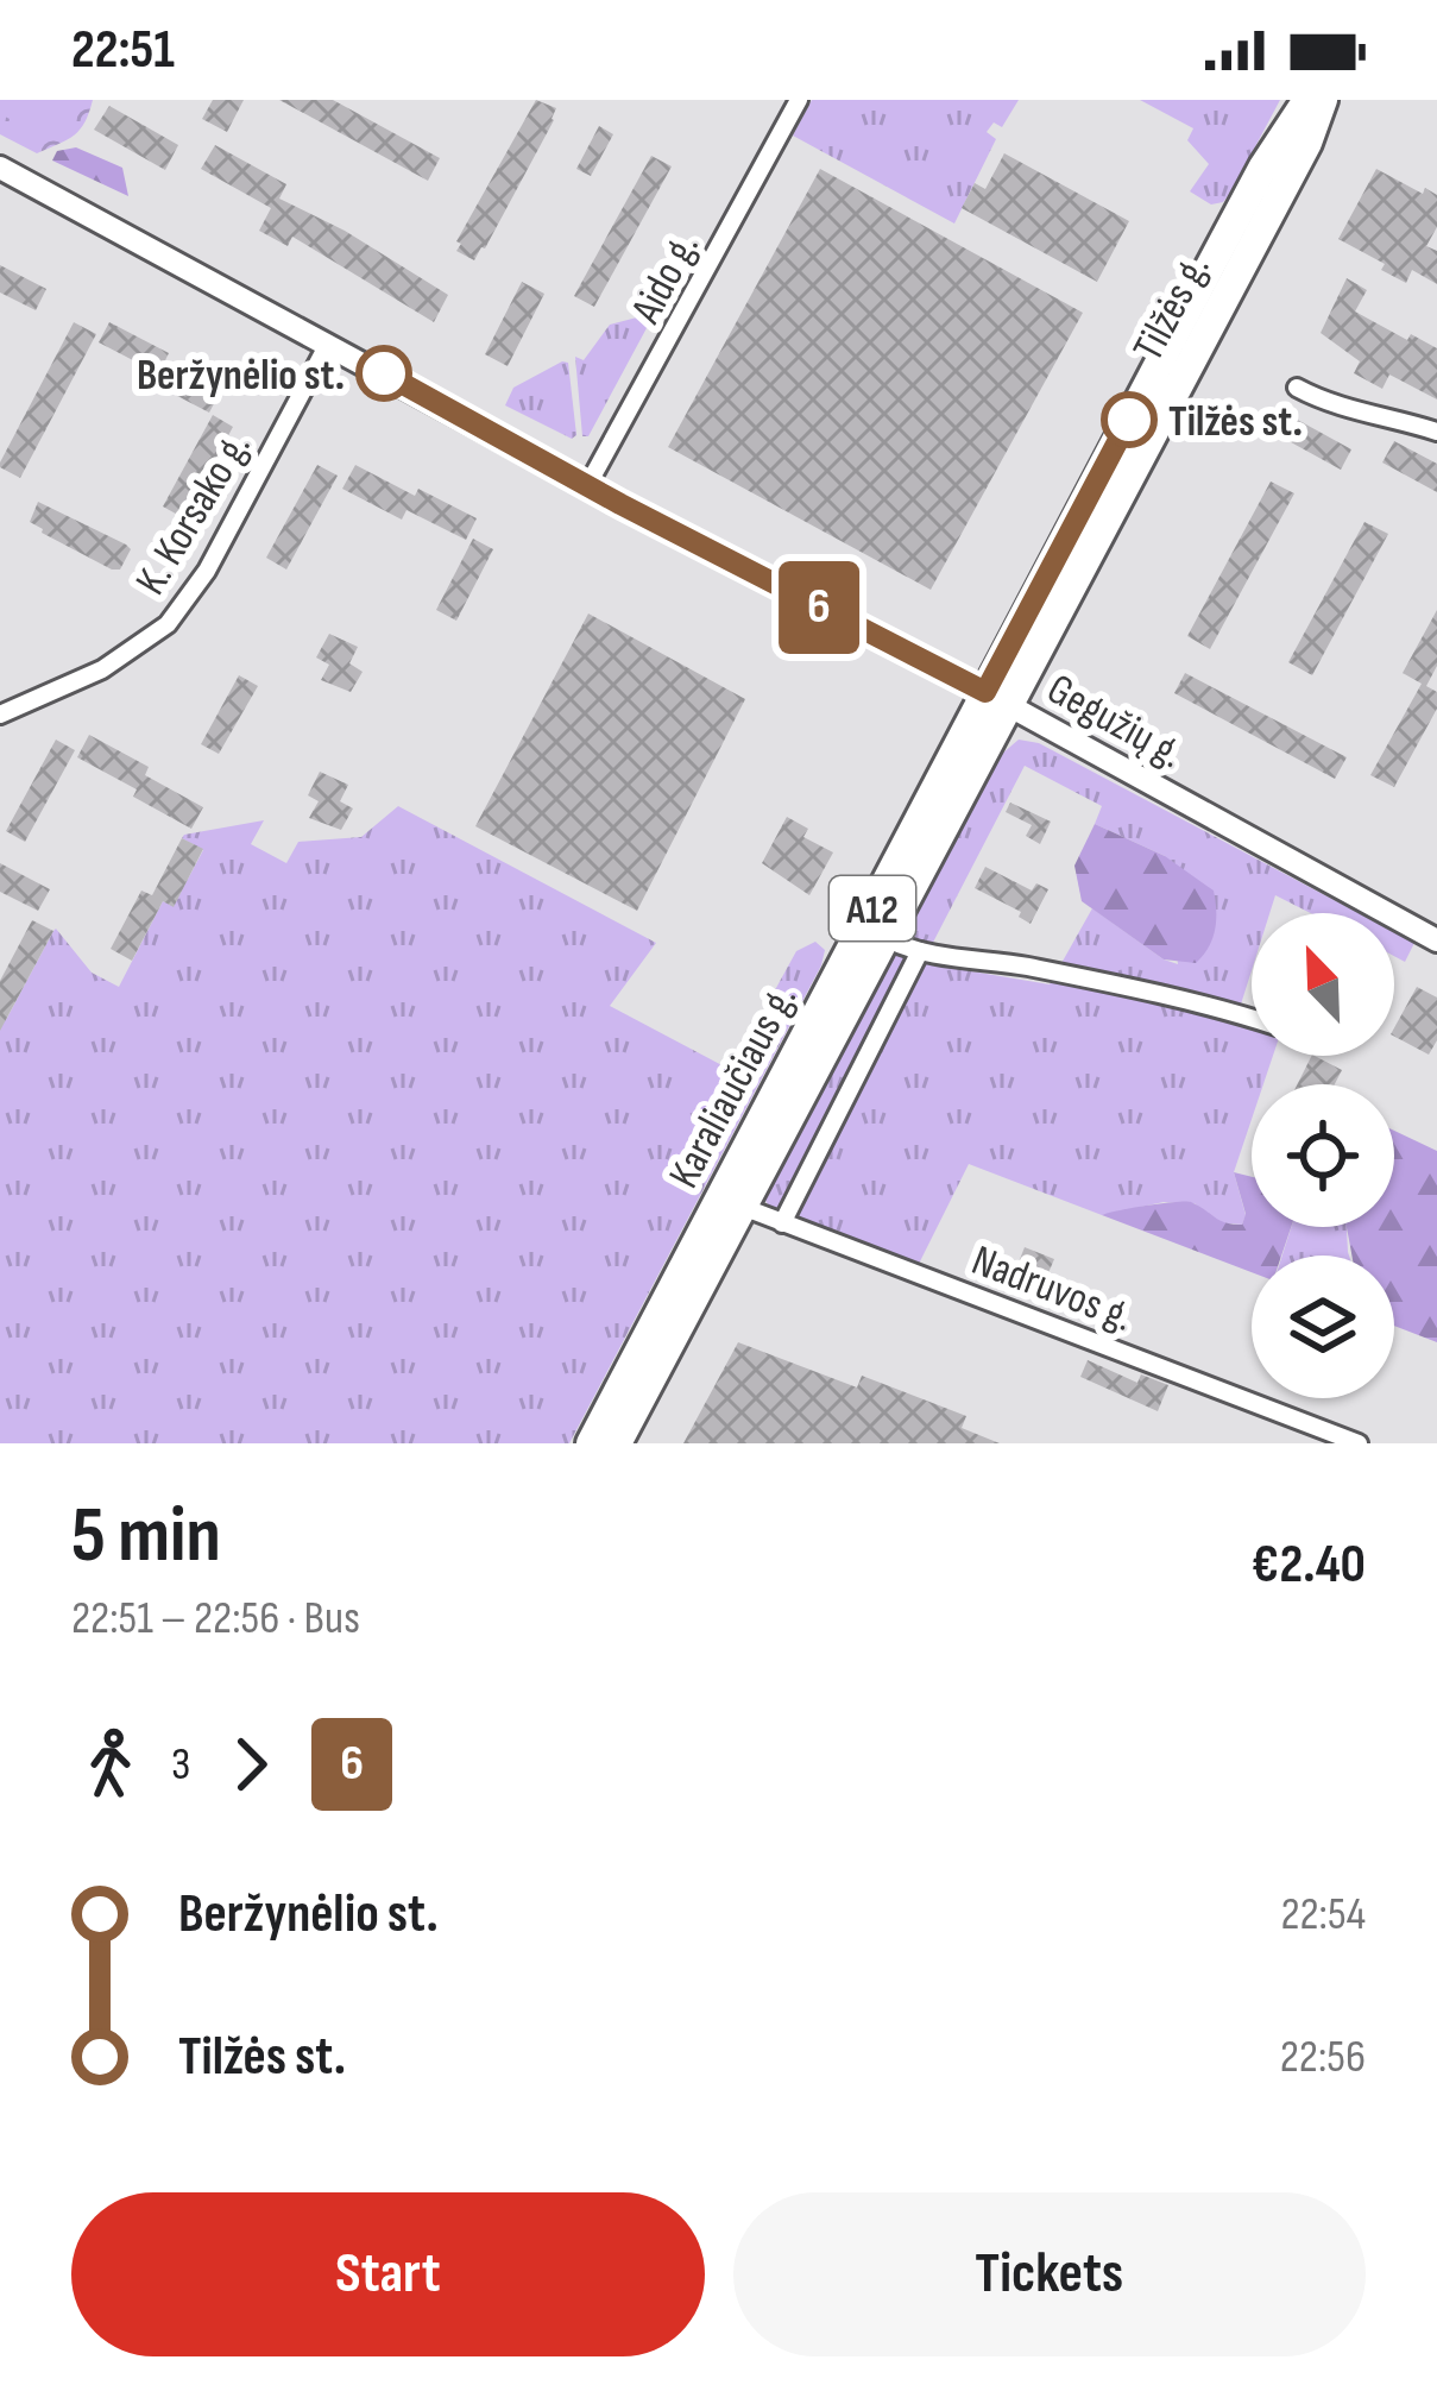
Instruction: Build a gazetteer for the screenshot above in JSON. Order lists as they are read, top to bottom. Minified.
{"streets":{"highway":["Tilžės g.","A12","Karaliaučiaus g."],"main road":["Gegužių g."],"street":["Aido g.","K. Korsako g.","Nadruvos g."]},"crossings":[["Aido g.","Gegužių g."],["Tilžės g.","Gegužių g."],["Tilžės g.","Karaliaučiaus g."],["K. Korsako g.","Gegužių g."],["Gegužių g.","Karaliaučiaus g."],["Karaliaučiaus g.","Nadruvos g."]],"places":["Beržynėlio st.","Tilžės st."],"lines":["bus line 6"],"north":"top left","page":{"status":"22:51","on_map":"6","heading":["5 min","22:51 – 22:56 · Bus","€2.40"],"legs":["3","6"],"list":[{"name":"Beržynėlio st.","value":"22:54"},{"name":"Tilžės st.","value":"22:56"}],"buttons":["Start","Tickets"]}}
